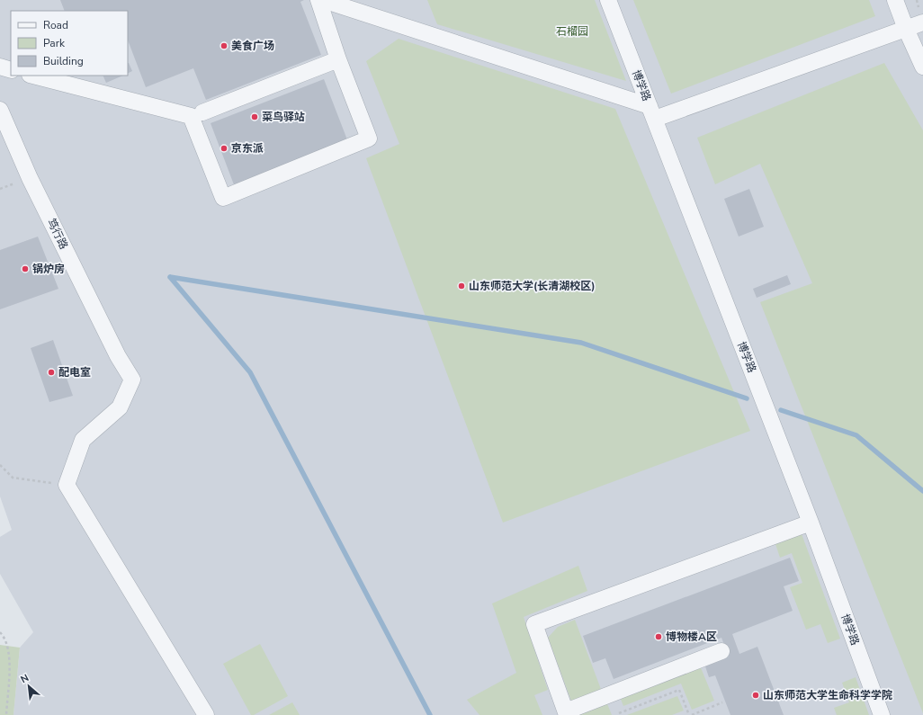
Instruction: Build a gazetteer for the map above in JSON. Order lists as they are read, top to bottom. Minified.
{"streets":{"street":["博学路","笃行路"]},"parks":["石榴园"],"places":["美食广场","菜鸟驿站","京东派","锅炉房","山东师范大学(长清湖校区)","配电室","博物楼A区","山东师范大学生命科学学院"],"legend":["Road","Park","Building"],"north":"top left"}
